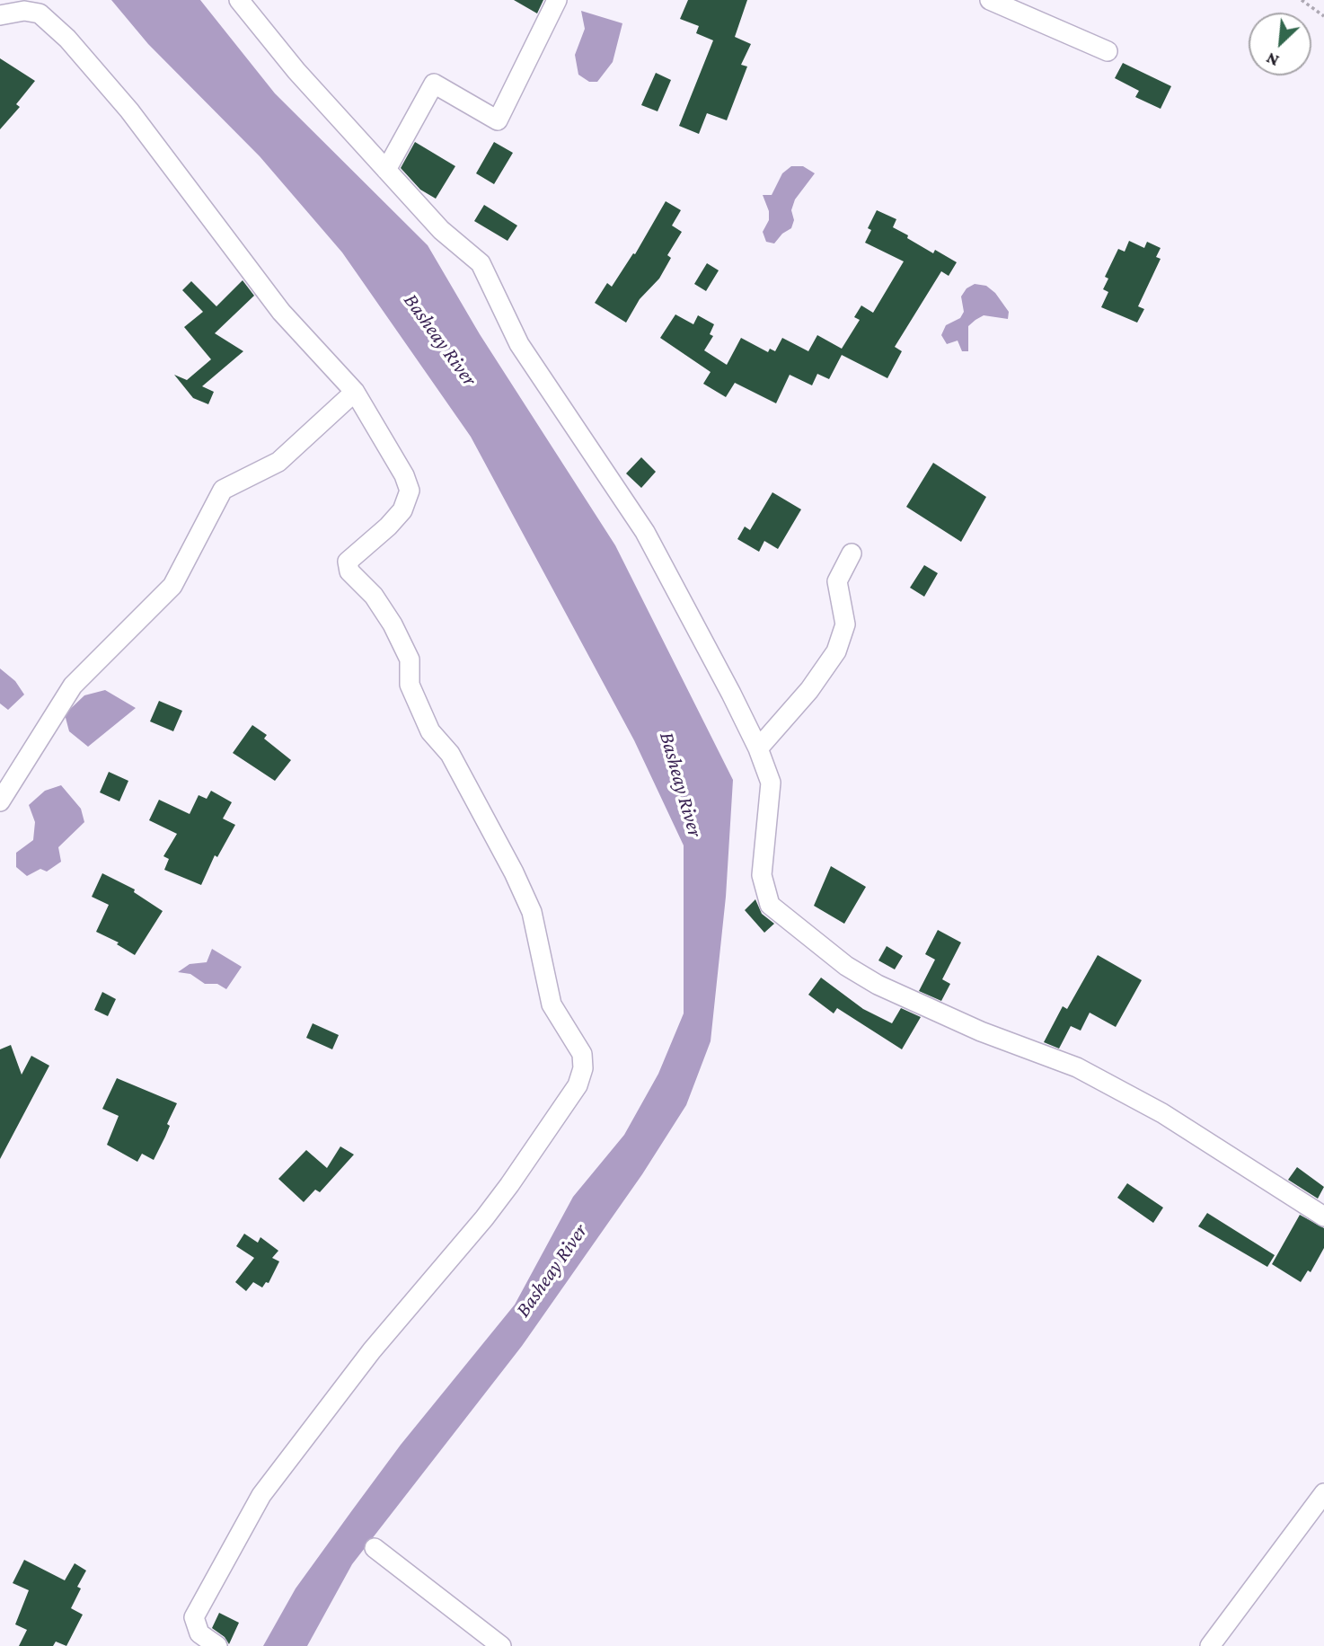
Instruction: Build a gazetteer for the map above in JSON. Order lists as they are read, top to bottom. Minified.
{"water":["Basheay River"],"north":"bottom left"}
